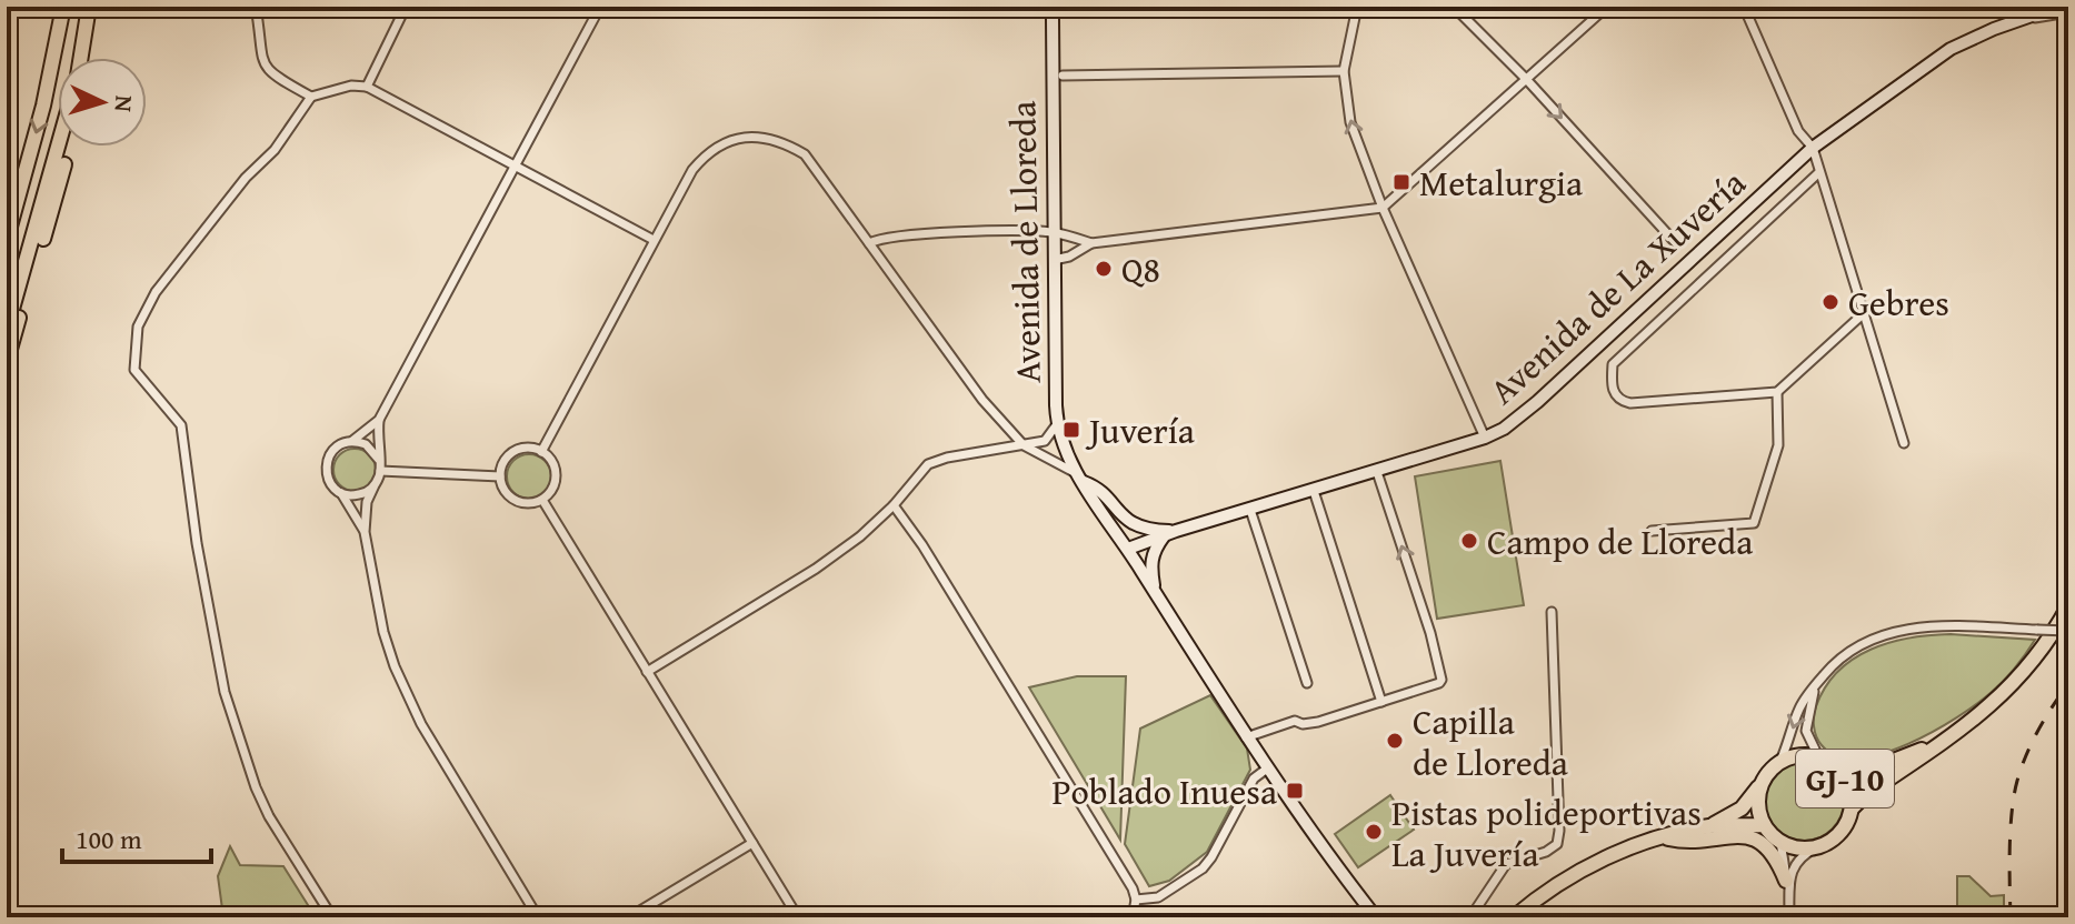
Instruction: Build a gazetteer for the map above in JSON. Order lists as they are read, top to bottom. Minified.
{"streets":{"highway":["GJ-10"],"street":["Avenida de Lloreda","Avenida de La Xuvería"]},"crossings":[["Avenida de Lloreda","Avenida de La Xuvería"]],"places":{"transit":["Metalurgia","Juvería","Poblado Inuesa"],"other":["Q8","Gebres","Campo de Lloreda","Capilla de Lloreda","Pistas polideportivas La Juvería"]},"scale_bar":"100 m","north":"right"}
